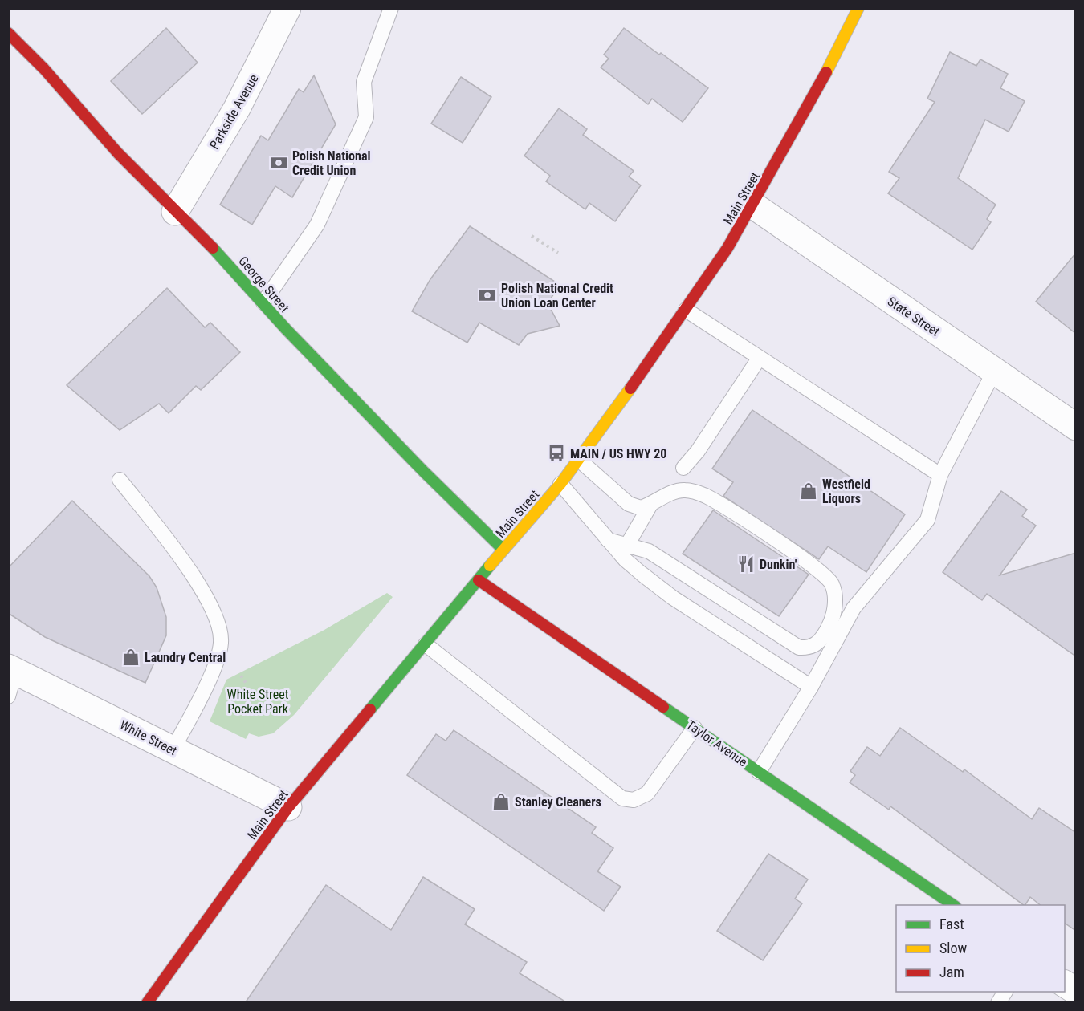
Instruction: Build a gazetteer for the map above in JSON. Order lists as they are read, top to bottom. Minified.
{"streets":{"street":["Parkside Avenue","Main Street","George Street","State Street","White Street","Taylor Avenue"]},"crossings":[["Parkside Avenue","George Street"],["Main Street","George Street"],["Main Street","State Street"],["Main Street","White Street"],["Main Street","Taylor Avenue"]],"parks":["White Street Pocket Park"],"places":{"bank":["Polish National Credit Union","Polish National Credit Union Loan Center"],"bus stop":["MAIN / US HWY 20"],"shop":["Westfield Liquors","Laundry Central","Stanley Cleaners"],"restaurant":["Dunkin'"]},"legend":["Fast","Slow","Jam"]}
